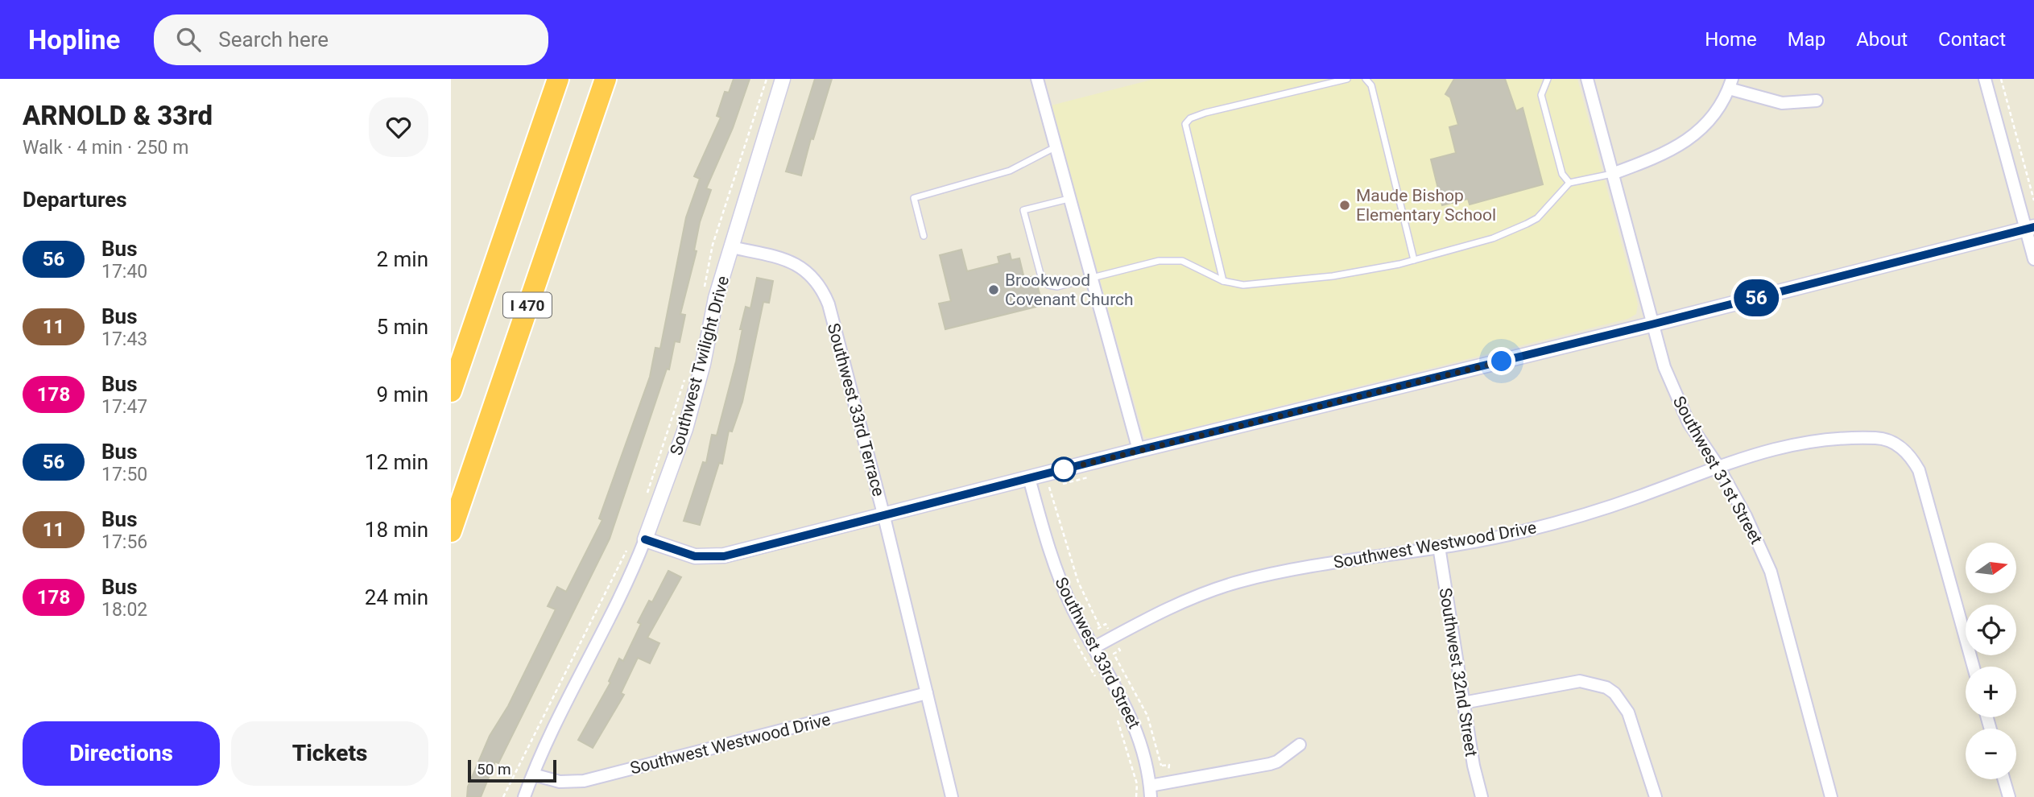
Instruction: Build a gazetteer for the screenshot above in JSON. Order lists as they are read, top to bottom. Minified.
{"streets":{"highway":["I 470"],"street":["Southwest Twilight Drive","Southwest 33rd Terrace","Southwest 31st Street","Southwest Westwood Drive","Southwest 33rd Street","Southwest 32nd Street"]},"crossings":[["Southwest Twilight Drive","Southwest 33rd Terrace"],["Southwest Twilight Drive","Southwest Westwood Drive"],["Southwest 33rd Terrace","Southwest Westwood Drive"],["Southwest 31st Street","Southwest Westwood Drive"],["Southwest Westwood Drive","Southwest 33rd Street"],["Southwest Westwood Drive","Southwest 32nd Street"]],"places":["Maude Bishop Elementary School","Brookwood Covenant Church"],"lines":["bus line 56"],"scale_bar":"50 m","north":"right","page":{"header":"Hopline","search":"Search here","nav":["Home","Map","About","Contact"],"heading":[["ARNOLD & 33rd","Walk · 4 min · 250 m"],"Departures"],"on_map":"56","list":[{"mark":"56","name":"Bus","note":"17:40","value":"2 min"},{"mark":"11","name":"Bus","note":"17:43","value":"5 min"},{"mark":"178","name":"Bus","note":"17:47","value":"9 min"},{"mark":"56","name":"Bus","note":"17:50","value":"12 min"},{"mark":"11","name":"Bus","note":"17:56","value":"18 min"},{"mark":"178","name":"Bus","note":"18:02","value":"24 min"}],"map_buttons":["+","−"],"buttons":["Directions","Tickets"],"scale":"50 m"}}
